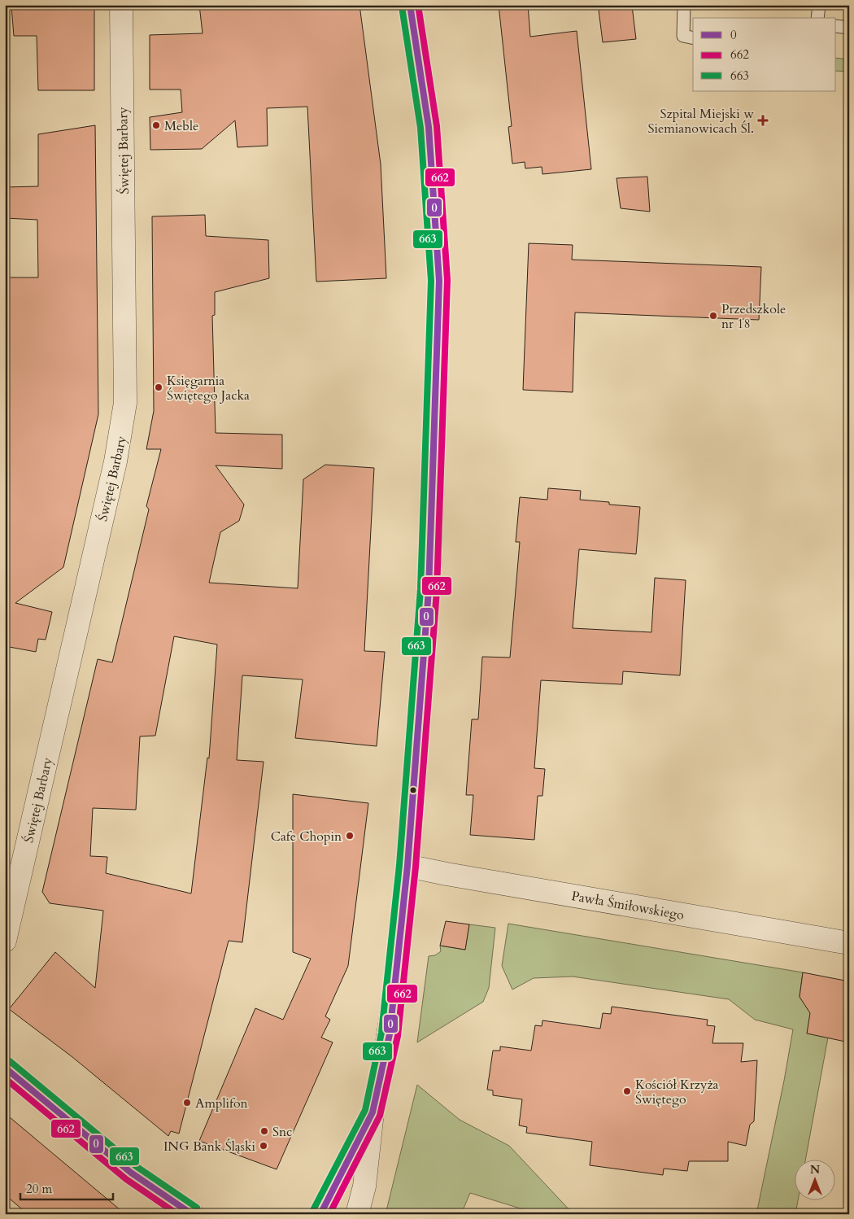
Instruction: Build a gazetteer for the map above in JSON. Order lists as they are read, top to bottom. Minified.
{"streets":{"street":["Świętej Barbary","Pawła Śmiłowskiego"]},"places":{"health":["Szpital Miejski w Siemianowicach Śl."],"other":["Meble","Przedszkole nr 18","Księgarnia Świętego Jacka","Cafe Chopin","Kościół Krzyża Świętego","Amplifon","Snc","ING Bank Śląski"]},"lines":["transit line 0","transit line 662","transit line 663"],"legend":["0","662","663"],"scale_bar":"20 m","north":"top"}
